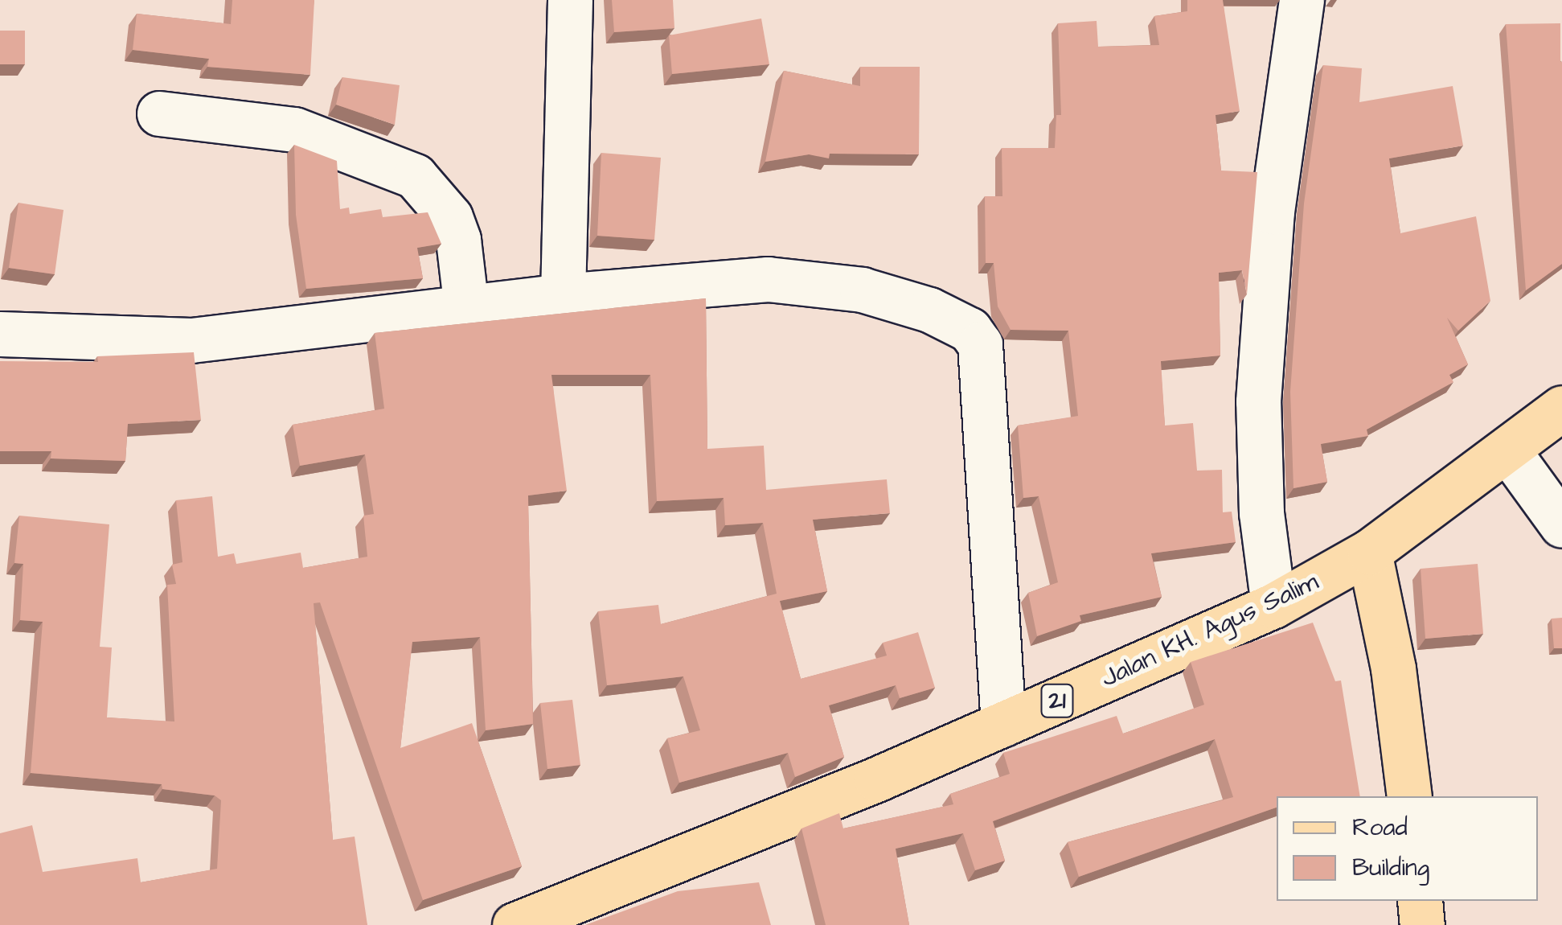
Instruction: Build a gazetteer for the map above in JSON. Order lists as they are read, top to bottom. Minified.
{"streets":{"main road":["Jalan KH. Agus Salim","21"]},"legend":["Road","Building"]}
